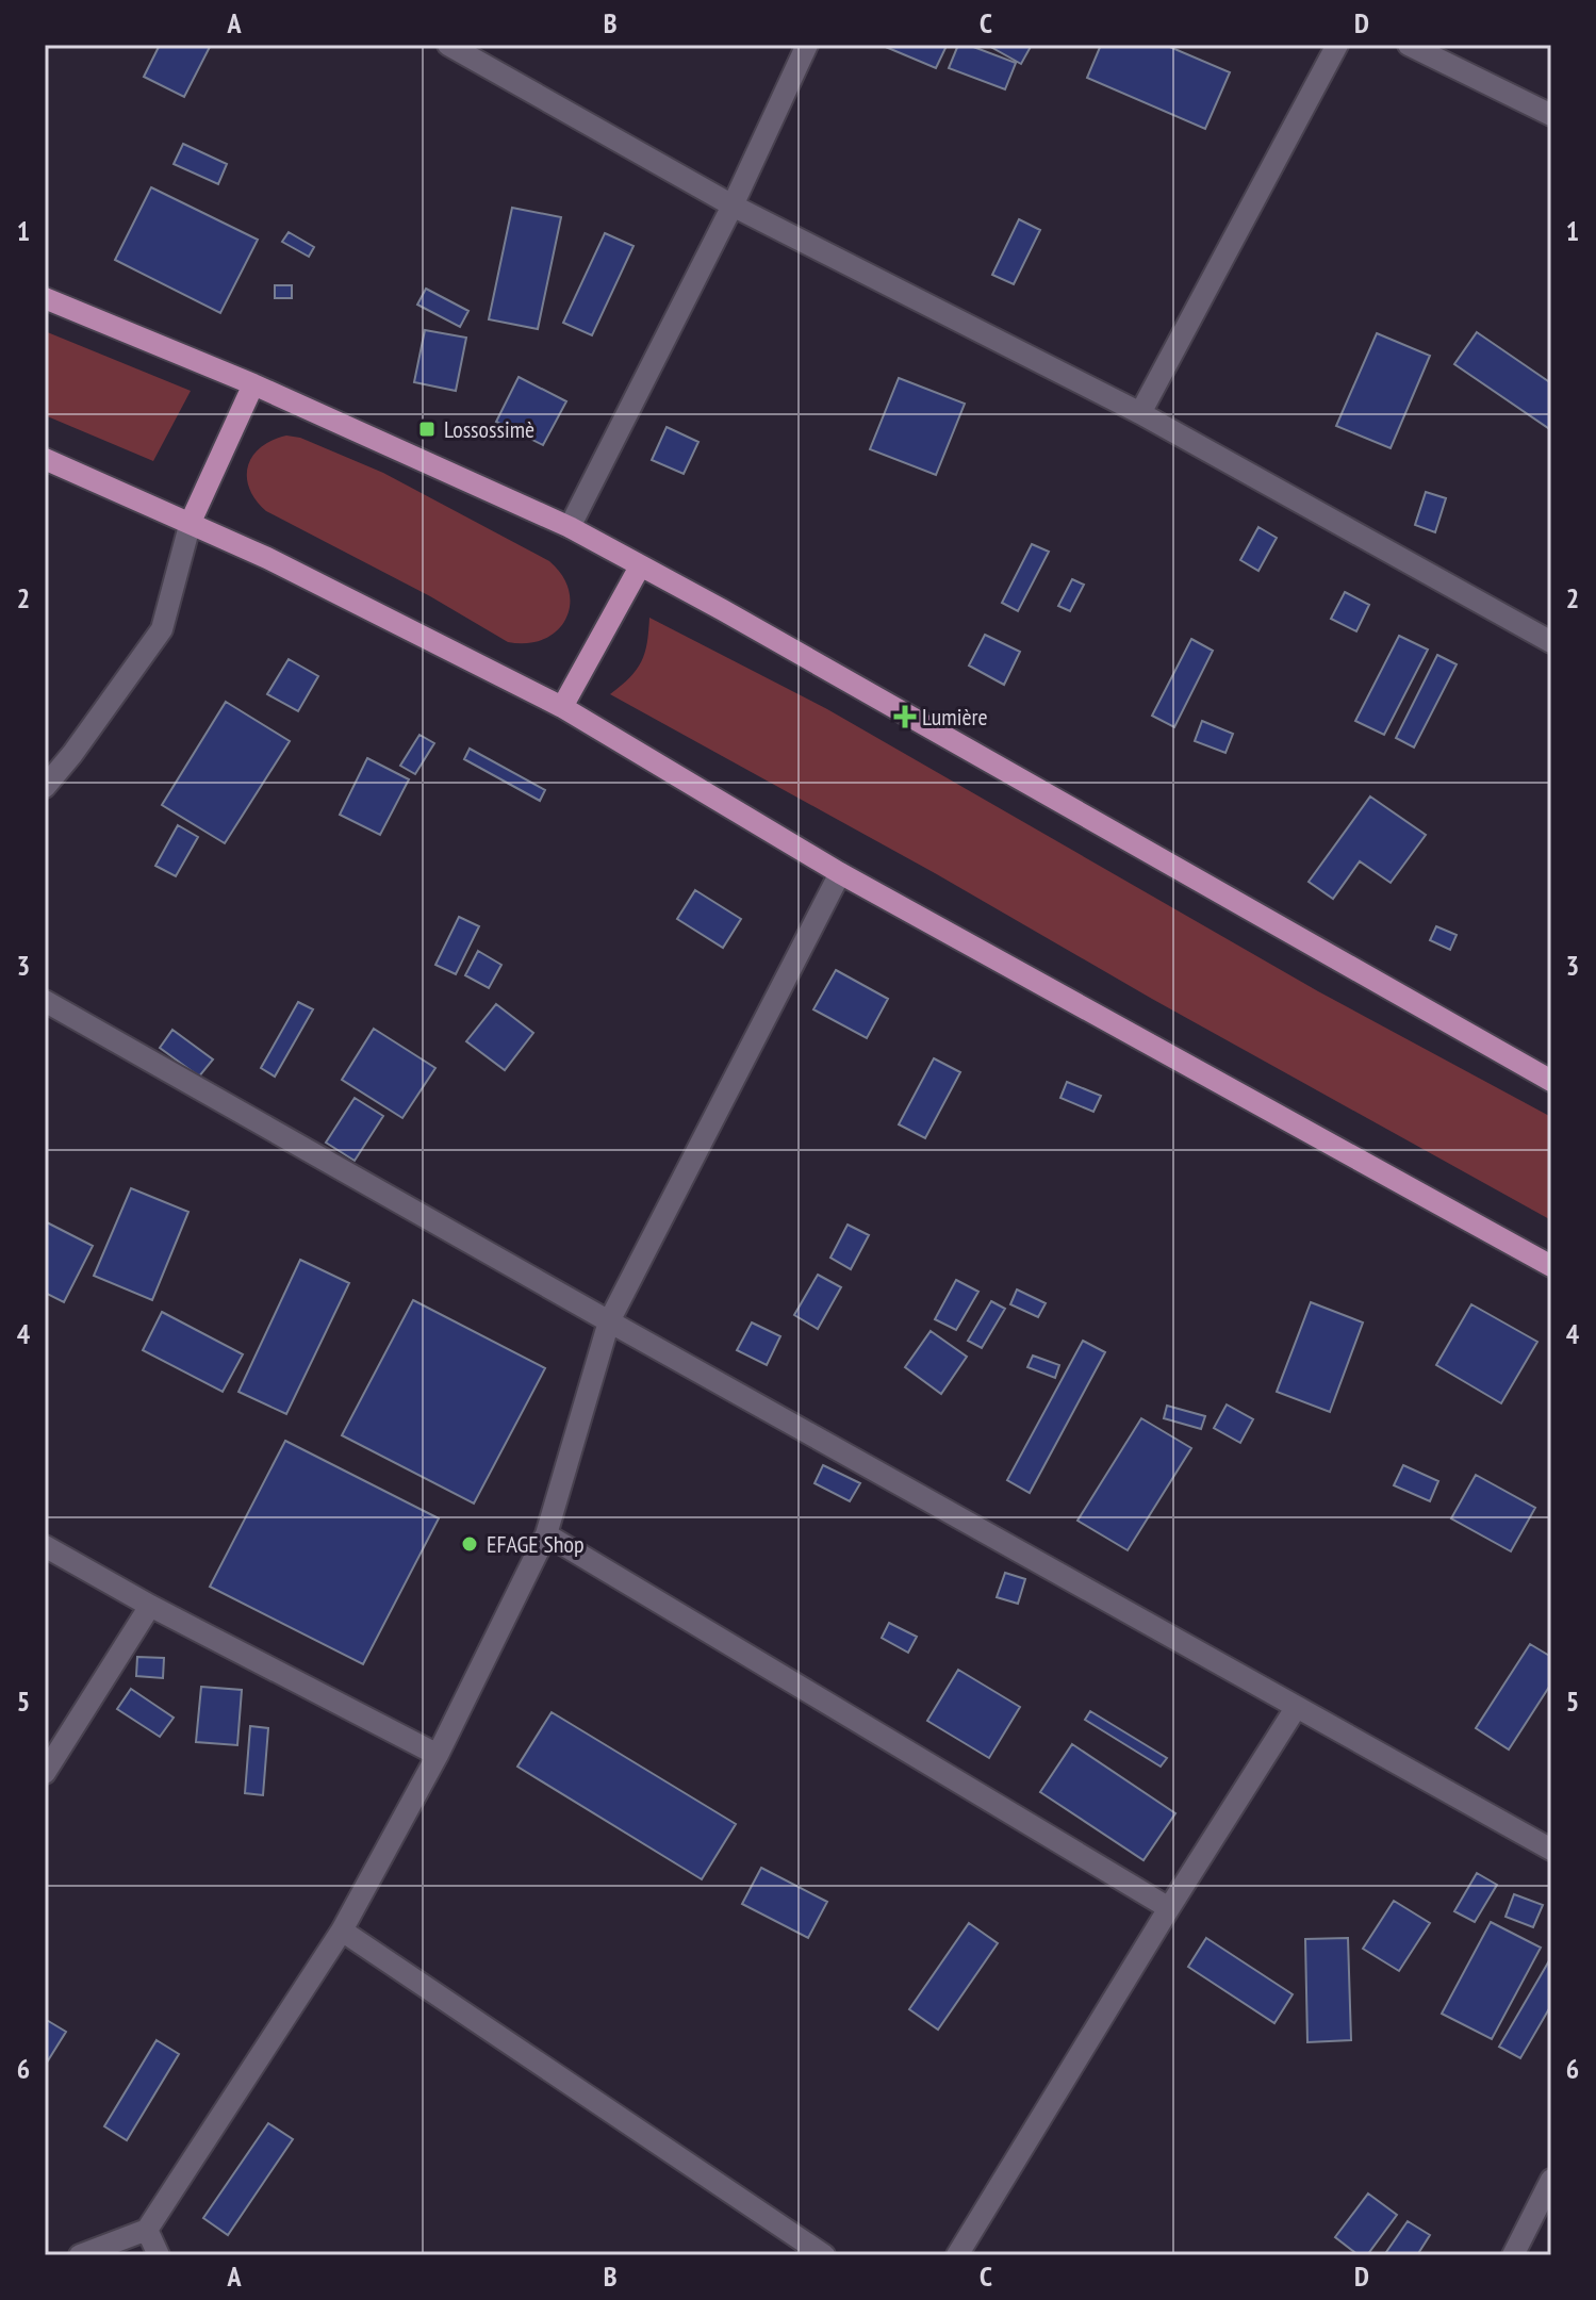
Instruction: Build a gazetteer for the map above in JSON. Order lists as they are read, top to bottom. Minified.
{"places":{"transit":["Lossossimè"],"health":["Lumière"],"other":["EFAGE Shop"]},"grid":{"columns":["A","B","C","D"],"rows":["1","2","3","4","5","6"]}}
